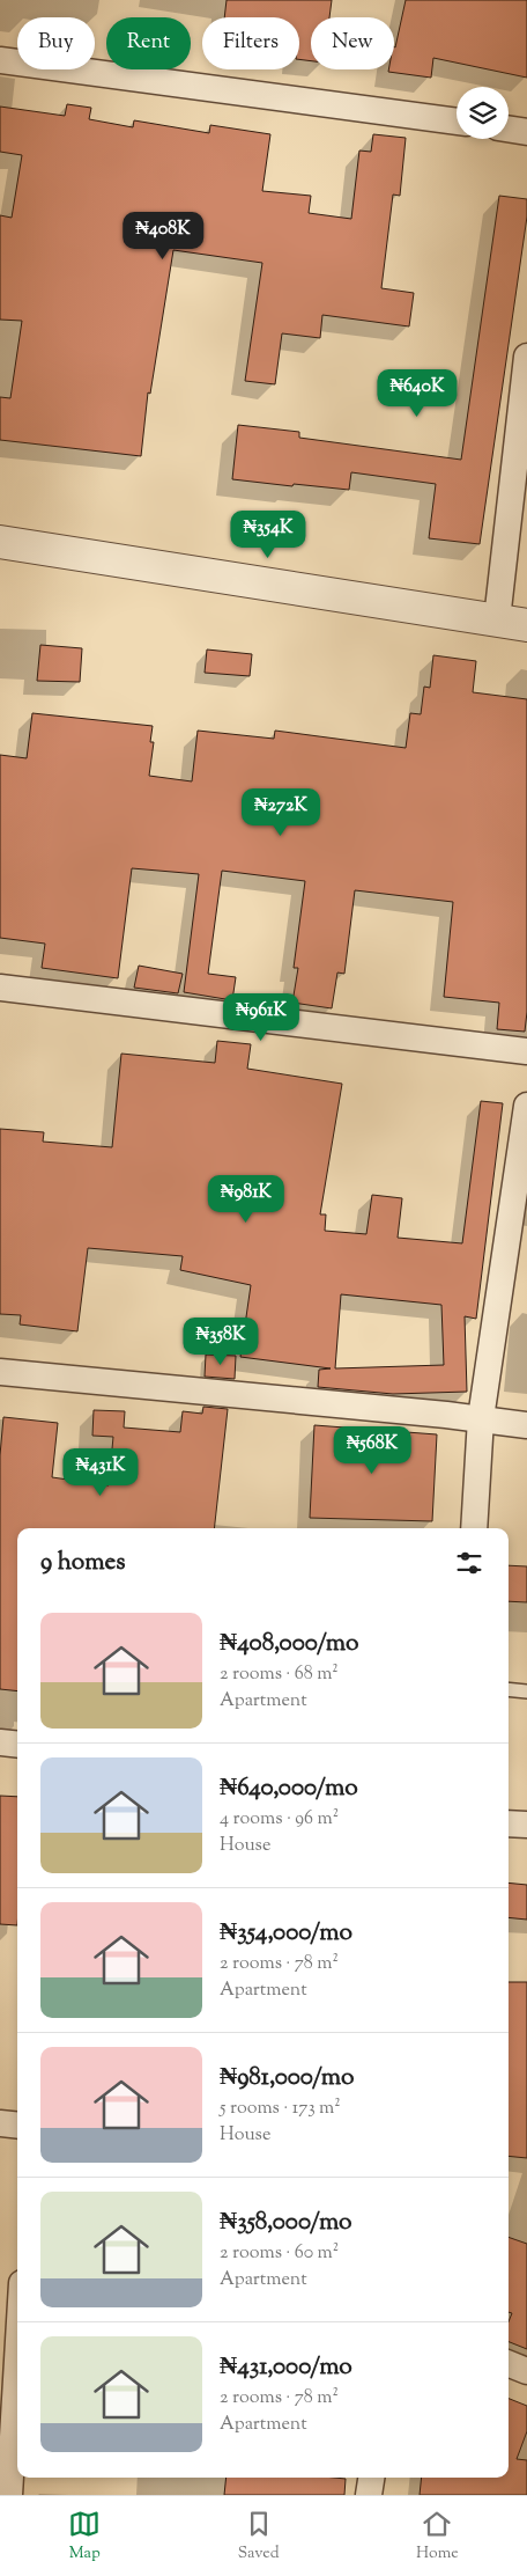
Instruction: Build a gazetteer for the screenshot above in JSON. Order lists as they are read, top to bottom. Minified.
{"page":{"chip":["Buy","Rent","Filters","New"],"price":["₦408K","₦640K","₦354K","₦272K","₦961K","₦981K","₦358K","₦568K","₦431K"],"heading":"9 homes","list":[{"name":"₦408,000/mo","note":"2 rooms · 68 m² · Apartment"},{"name":"₦640,000/mo","note":"4 rooms · 96 m² · House"},{"name":"₦354,000/mo","note":"2 rooms · 78 m² · Apartment"},{"name":"₦981,000/mo","note":"5 rooms · 173 m² · House"},{"name":"₦358,000/mo","note":"2 rooms · 60 m² · Apartment"},{"name":"₦431,000/mo","note":"2 rooms · 78 m² · Apartment"}],"tabs":["Map","Saved","Home"]}}
